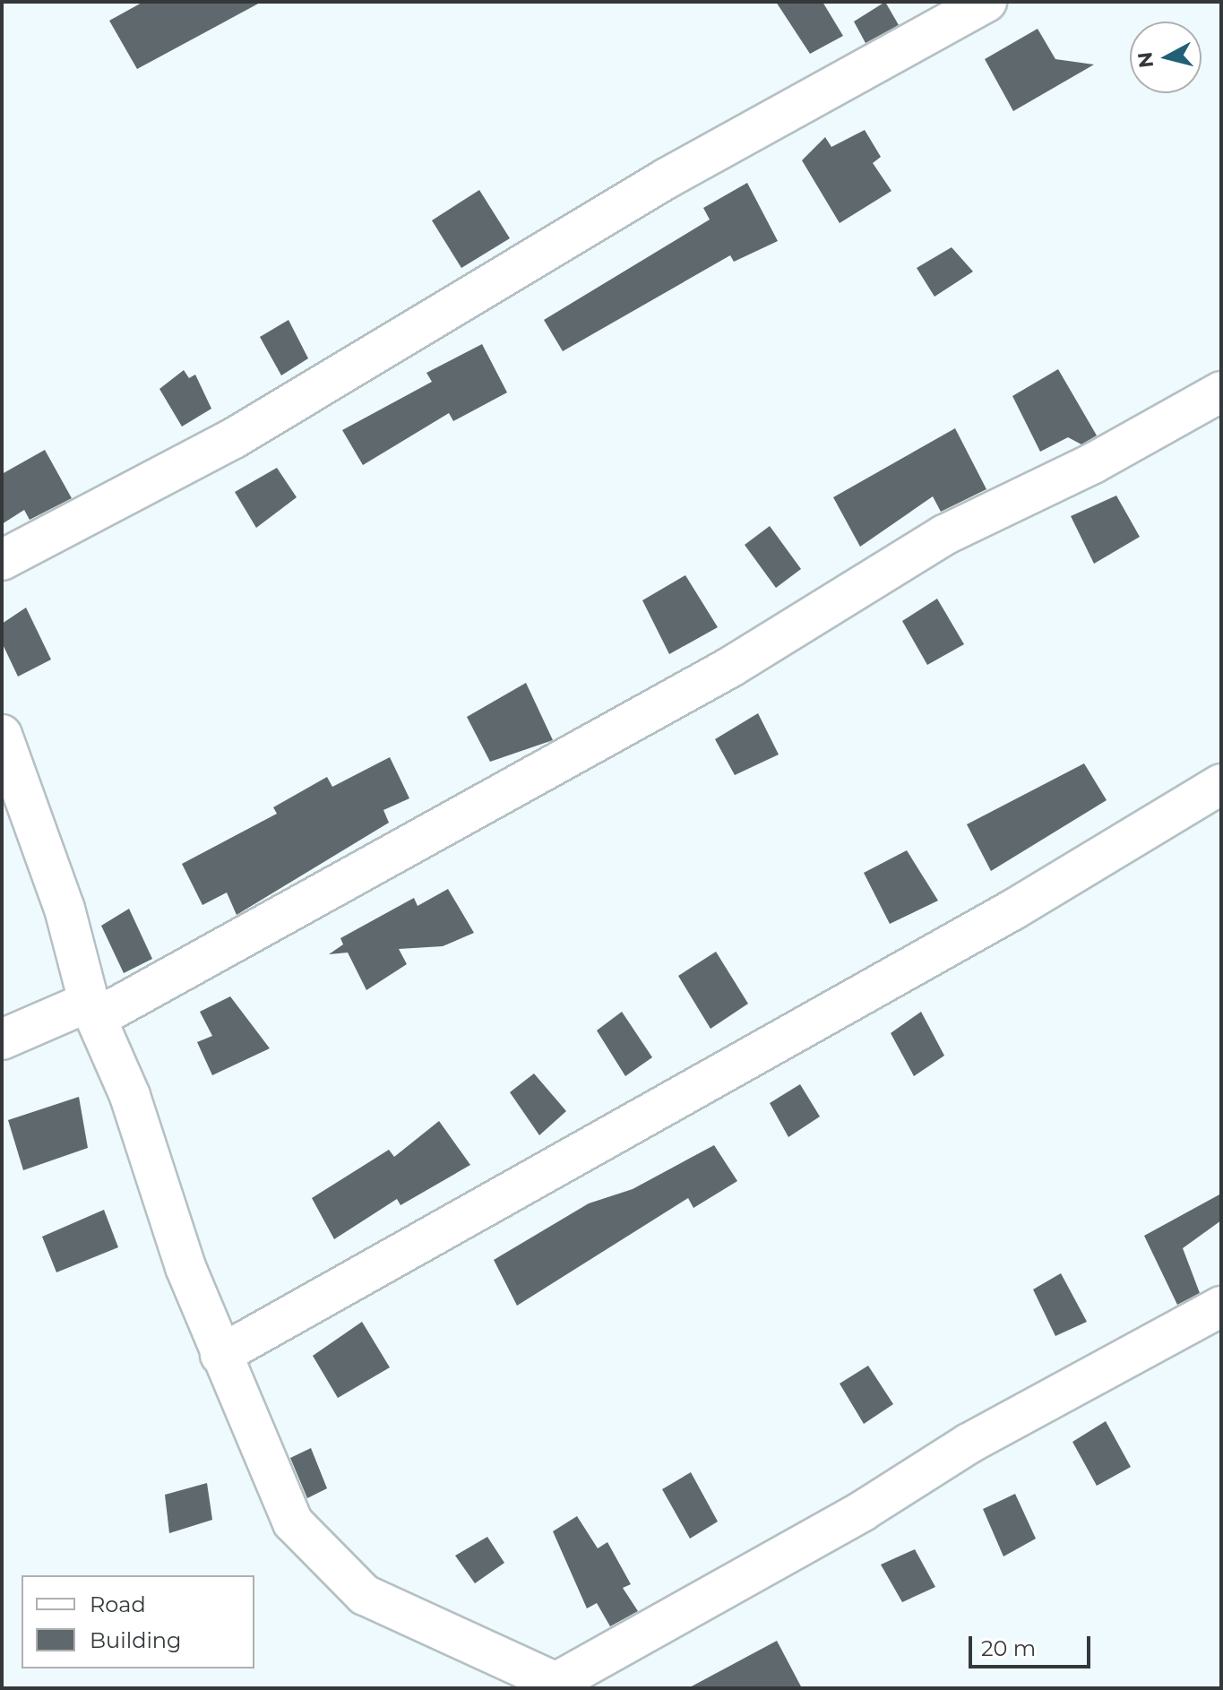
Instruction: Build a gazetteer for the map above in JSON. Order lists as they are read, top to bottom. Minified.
{"legend":["Road","Building"],"scale_bar":"20 m","north":"left"}
